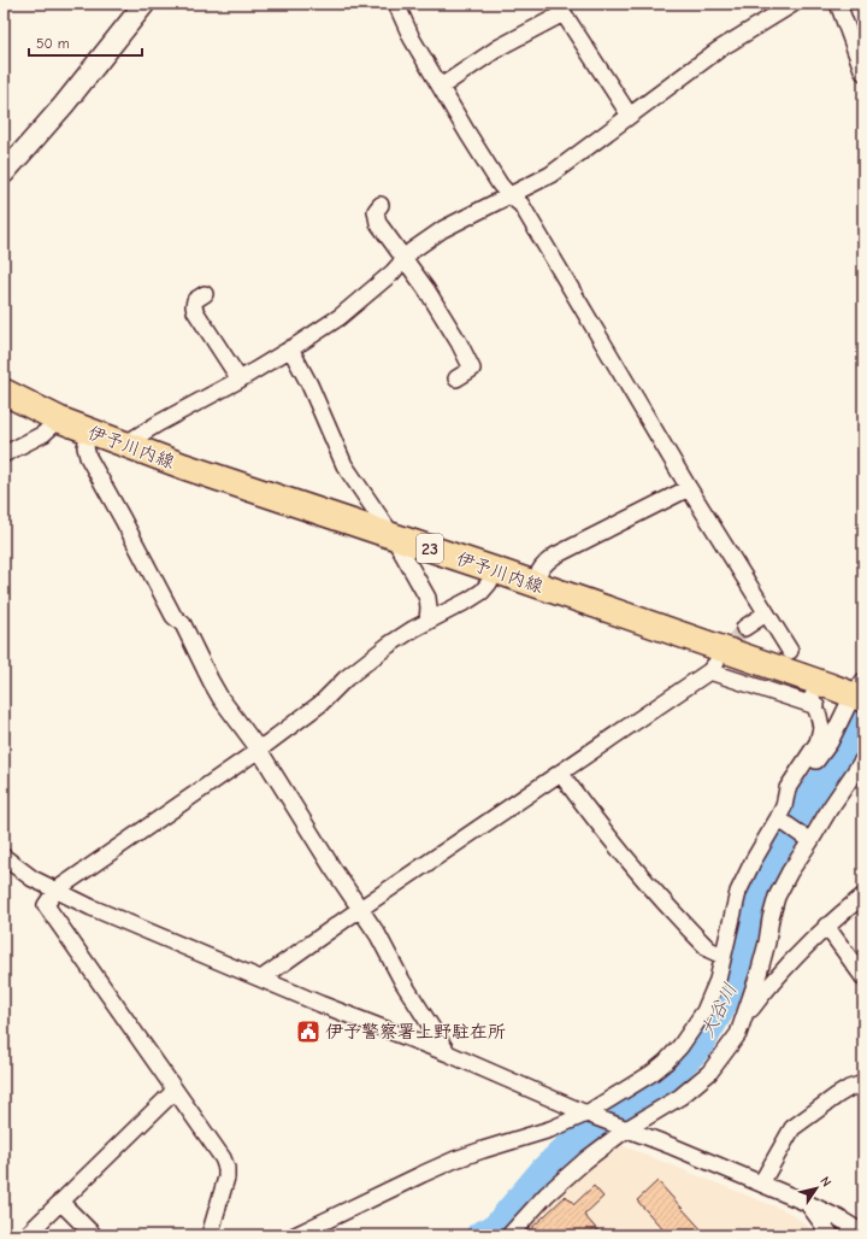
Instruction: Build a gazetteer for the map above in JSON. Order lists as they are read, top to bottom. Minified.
{"streets":{"main road":["伊予川内線","23"]},"water":["大谷川"],"places":{"public building":["伊予警察署上野駐在所"]},"scale_bar":"50 m","north":"top right"}
